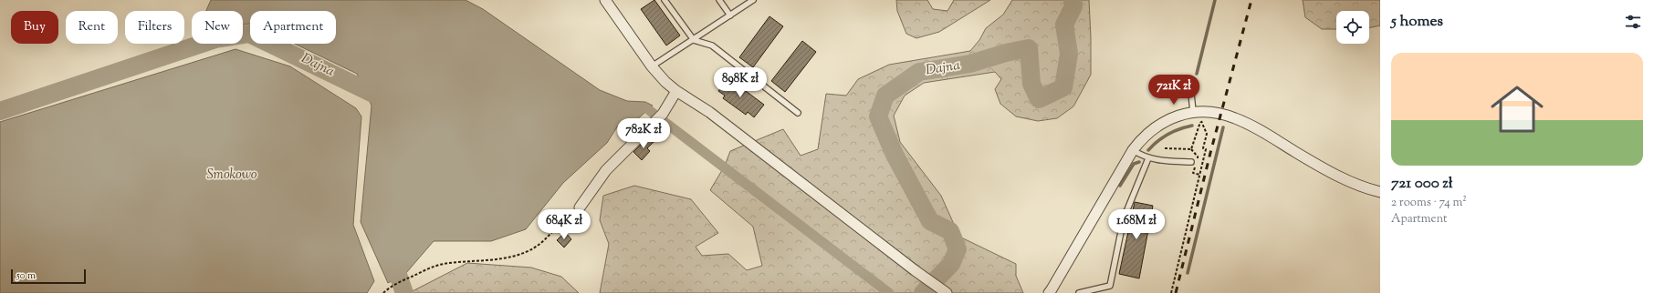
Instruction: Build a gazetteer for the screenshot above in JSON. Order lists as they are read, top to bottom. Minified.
{"water":["Dajna","Smokowo"],"scale_bar":"50 m","page":{"heading":"5 homes","chip":["Buy","Rent","Filters","New","Apartment"],"list":[{"name":"721 000 zł","note":"2 rooms · 74 m² · Apartment"}],"price":["898K zł","721K zł","782K zł","684K zł","1.68M zł"],"scale":"50 m"}}
